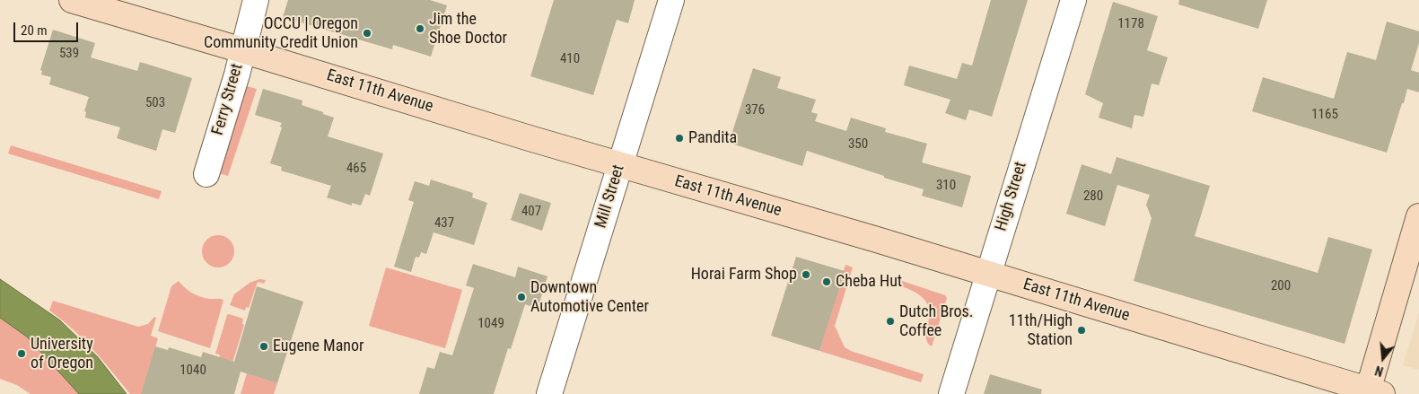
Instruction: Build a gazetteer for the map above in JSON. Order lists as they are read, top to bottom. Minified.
{"streets":{"main road":["East 11th Avenue"],"street":["Ferry Street","Mill Street","High Street"]},"crossings":[["East 11th Avenue","Ferry Street"],["East 11th Avenue","Mill Street"],["East 11th Avenue","High Street"]],"places":["Jim the Shoe Doctor","OCCU | Oregon Community Credit Union","Pandita","Horai Farm Shop","Cheba Hut","Downtown Automotive Center","Dutch Bros. Coffee","11th/High Station","Eugene Manor","University of Oregon"],"house_numbers":["1178","539","410","503","376","1165","350","465","310","280","407","437","200","1049","1040"],"scale_bar":"20 m","north":"bottom"}
